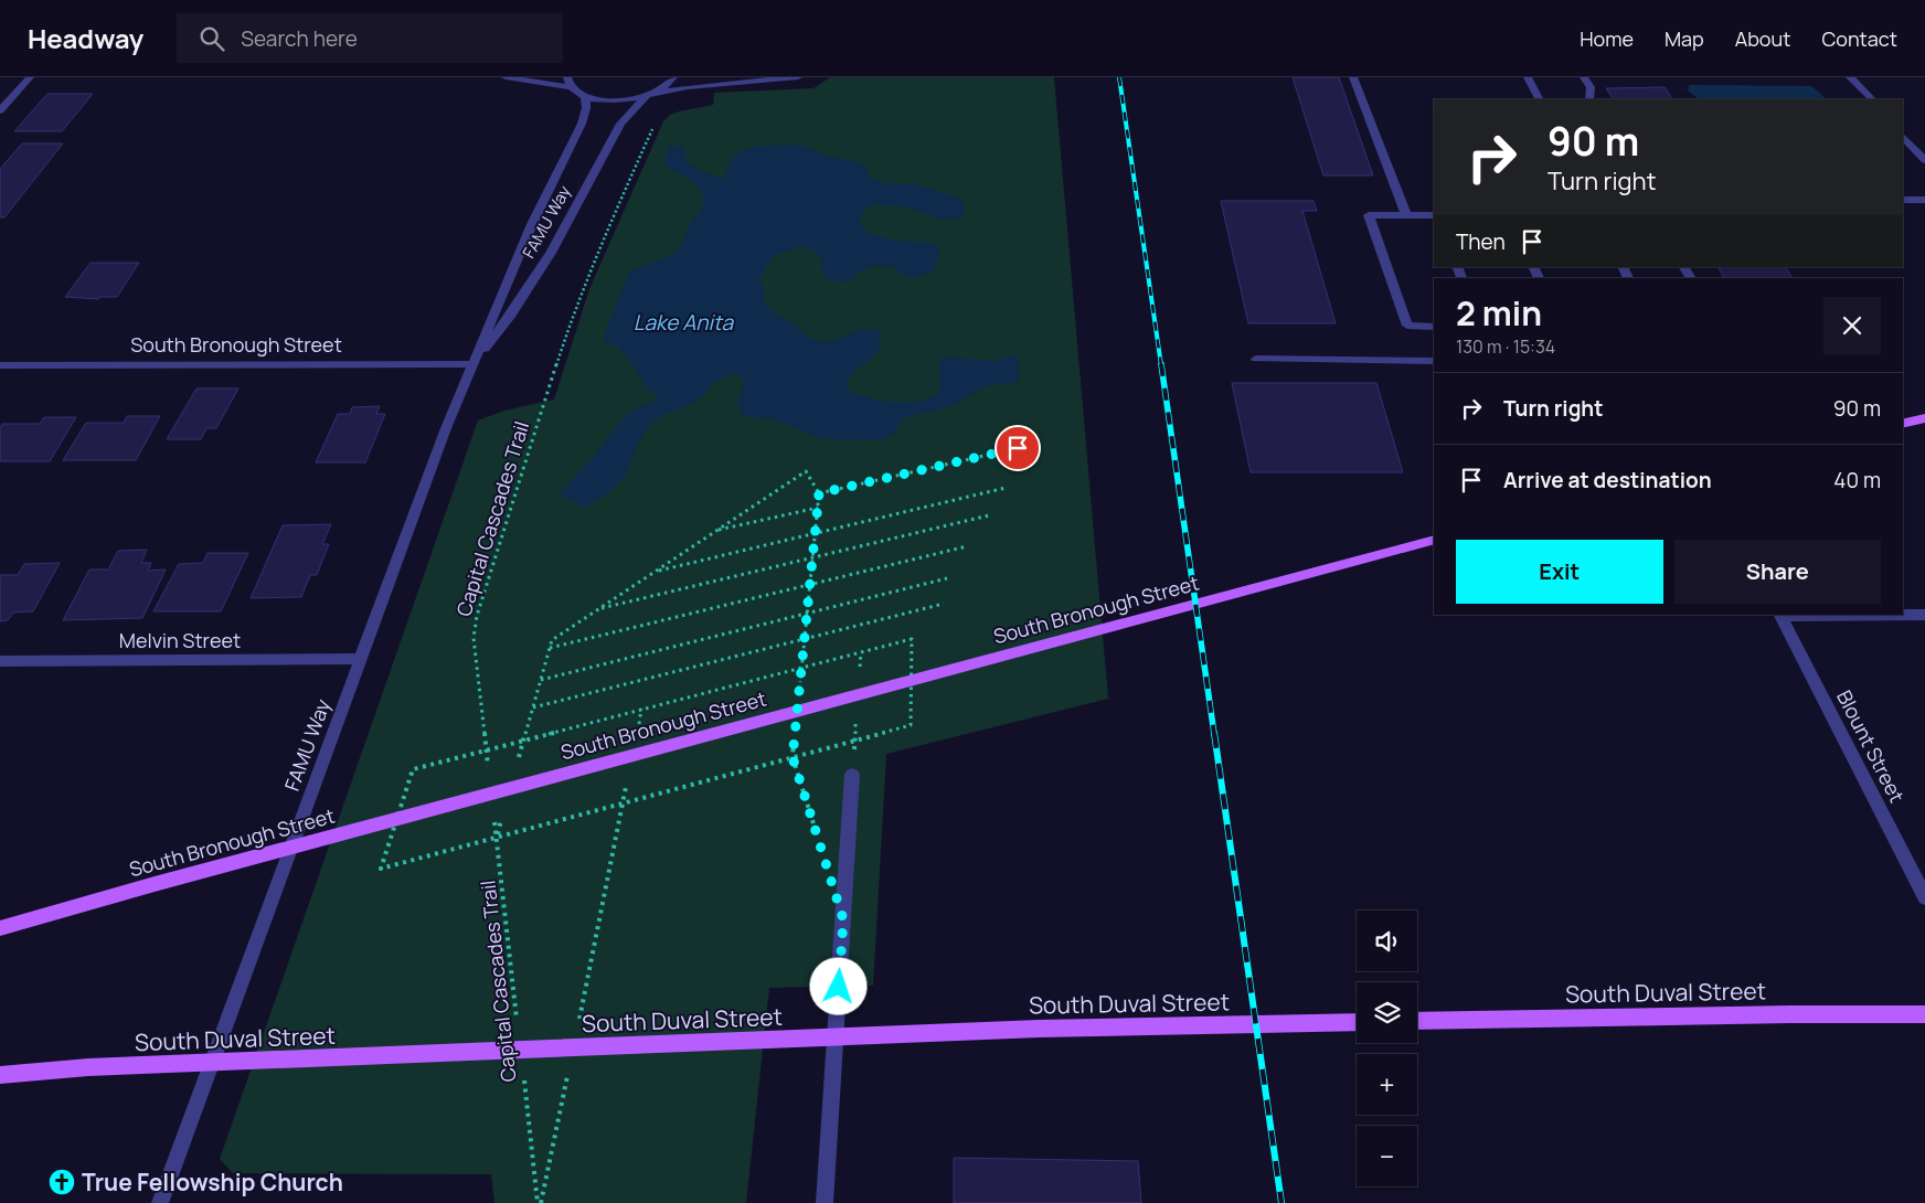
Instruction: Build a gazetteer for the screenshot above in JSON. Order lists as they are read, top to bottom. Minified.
{"streets":{"main road":["South Bronough Street","South Duval Street"],"street":["FAMU Way","Melvin Street","Blount Street"],"path":["Capital Cascades Trail"]},"crossings":[["FAMU Way","South Bronough Street"],["FAMU Way","Melvin Street"]],"water":["Lake Anita"],"places":{"church":["True Fellowship Church"]},"page":{"header":"Headway","search":"Search here","nav":["Home","Map","About","Contact"],"turn":["90 m","Turn right"],"then":"Then","heading":["2 min","130 m · 15:34"],"list":[{"name":"Turn right","value":"90 m"},{"name":"Arrive at destination","value":"40 m"}],"buttons":["Exit","Share"],"map_buttons":["+","−"]}}
